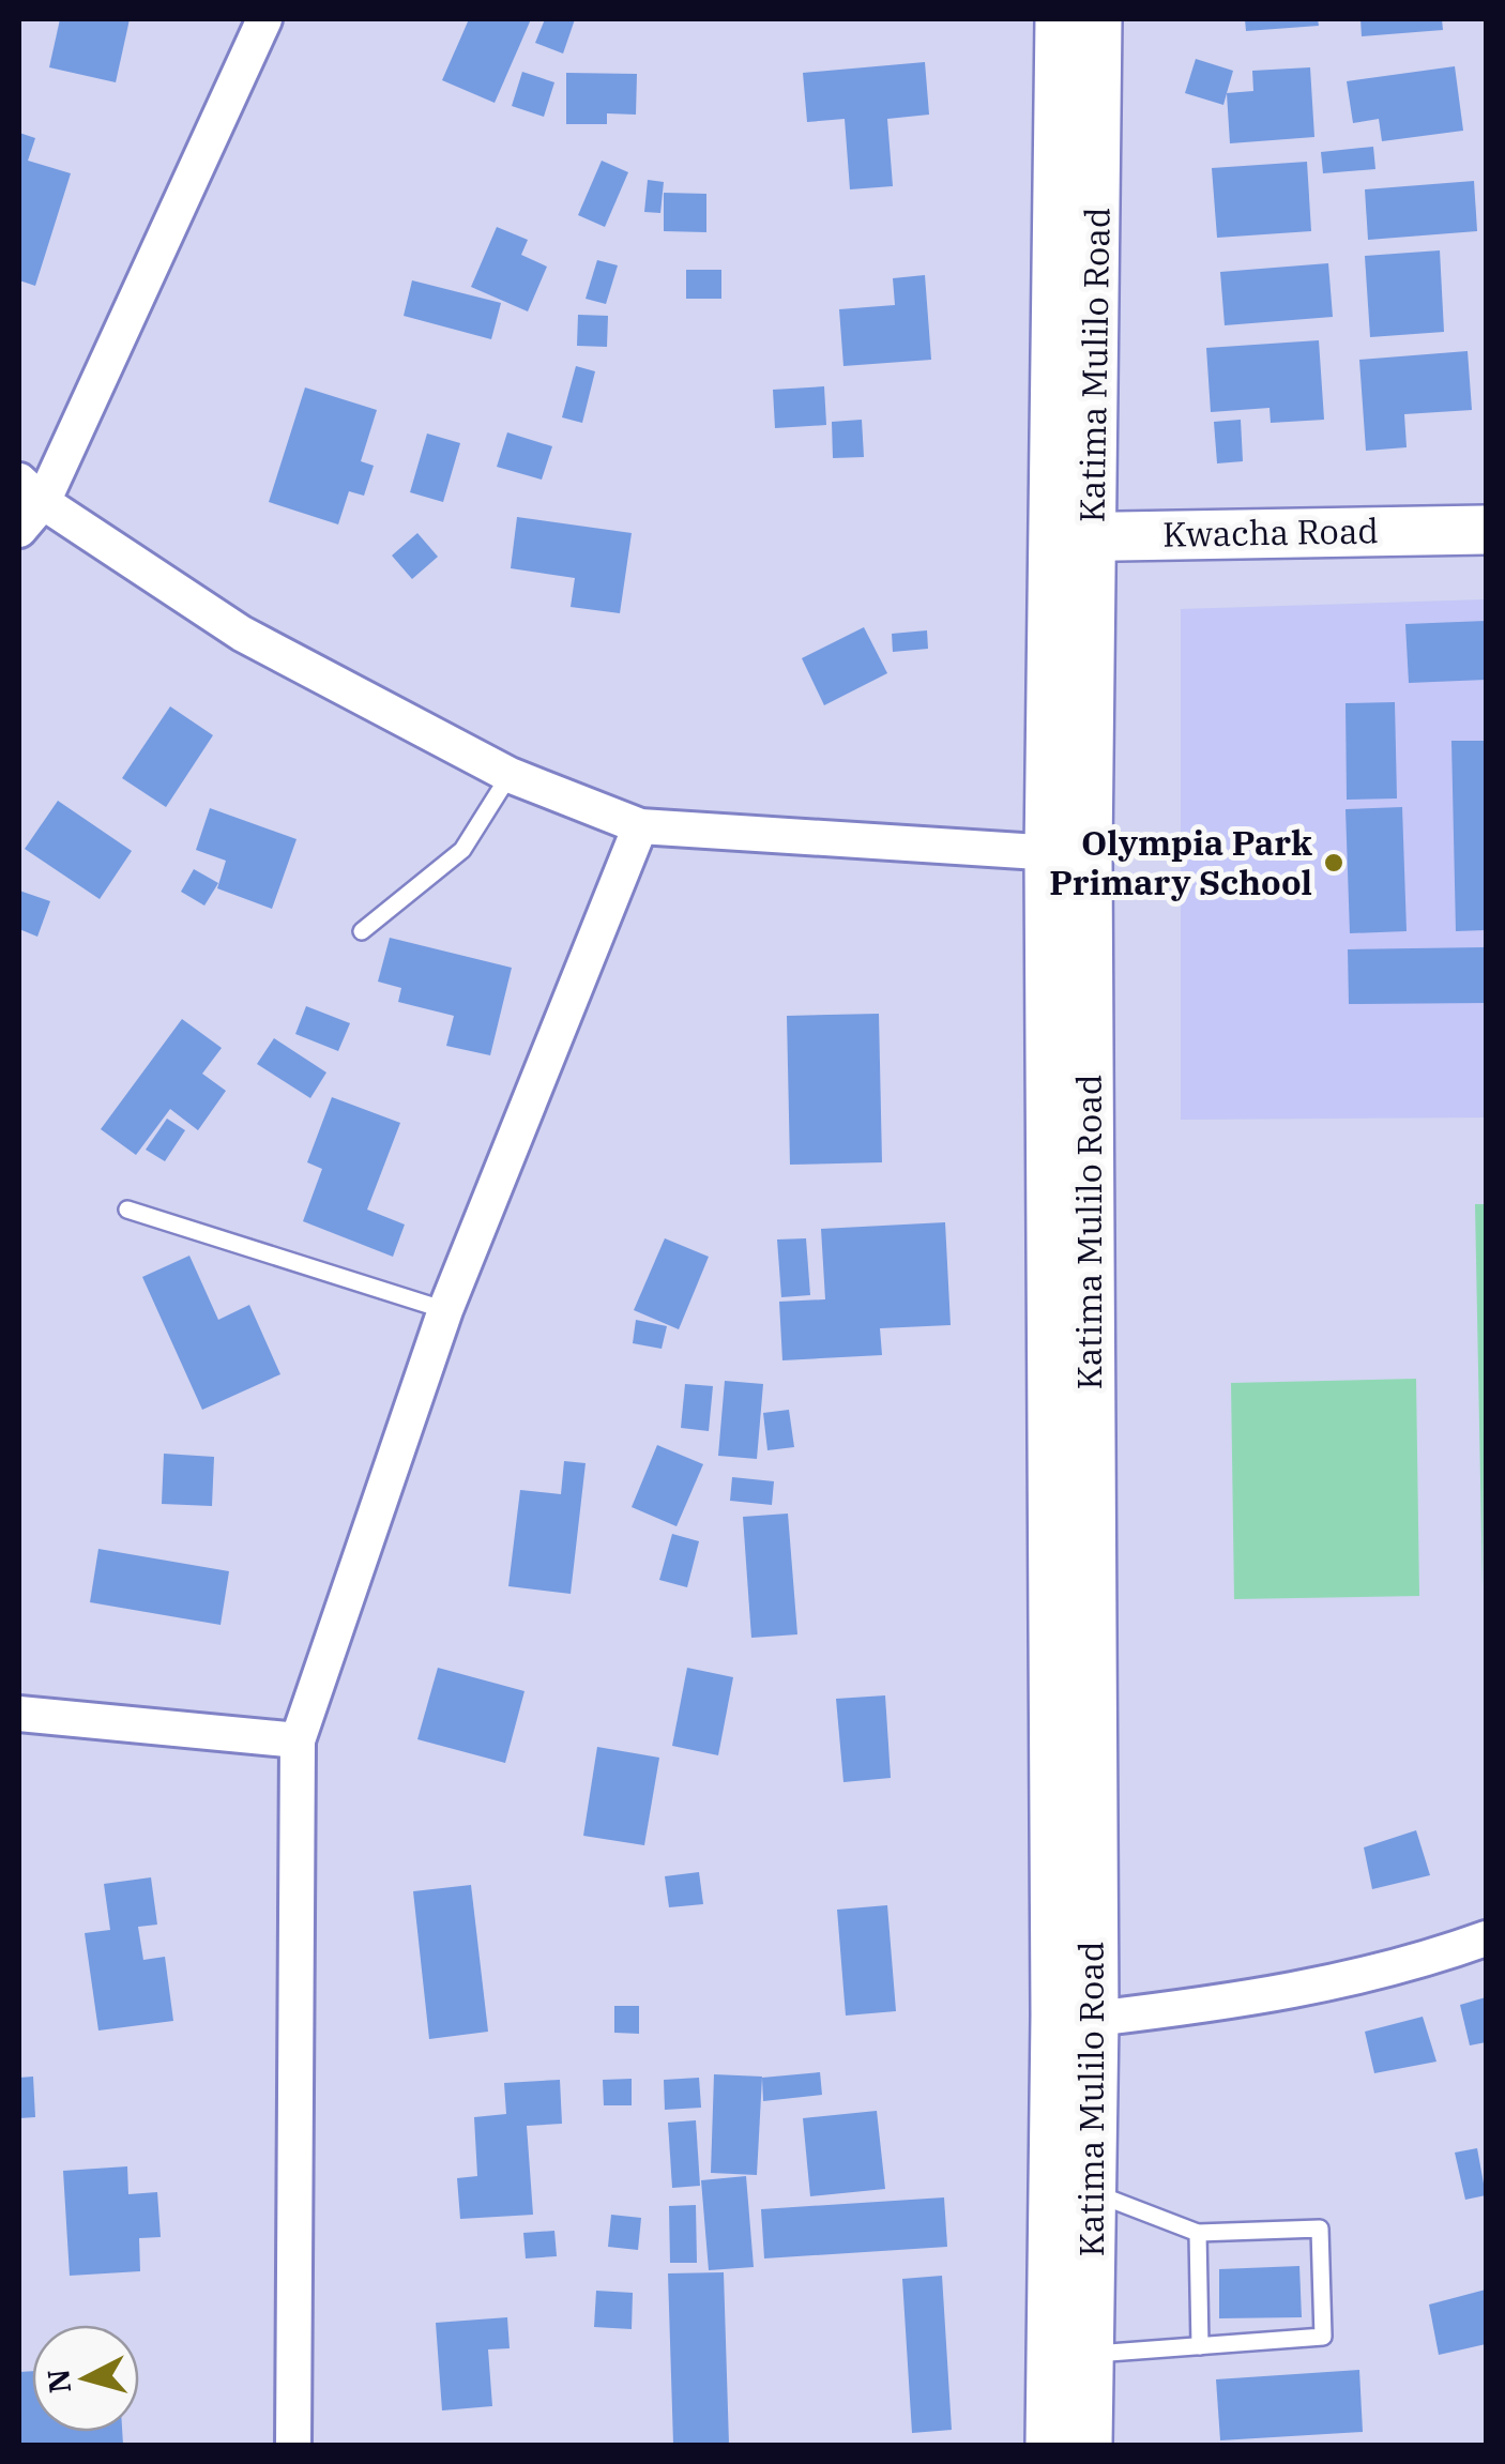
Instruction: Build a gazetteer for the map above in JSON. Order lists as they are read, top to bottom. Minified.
{"streets":{"main road":["Katima Mulilo Road","Kwacha Road"]},"crossings":[["Katima Mulilo Road","Kwacha Road"]],"places":["Olympia Park Primary School"],"north":"left"}
